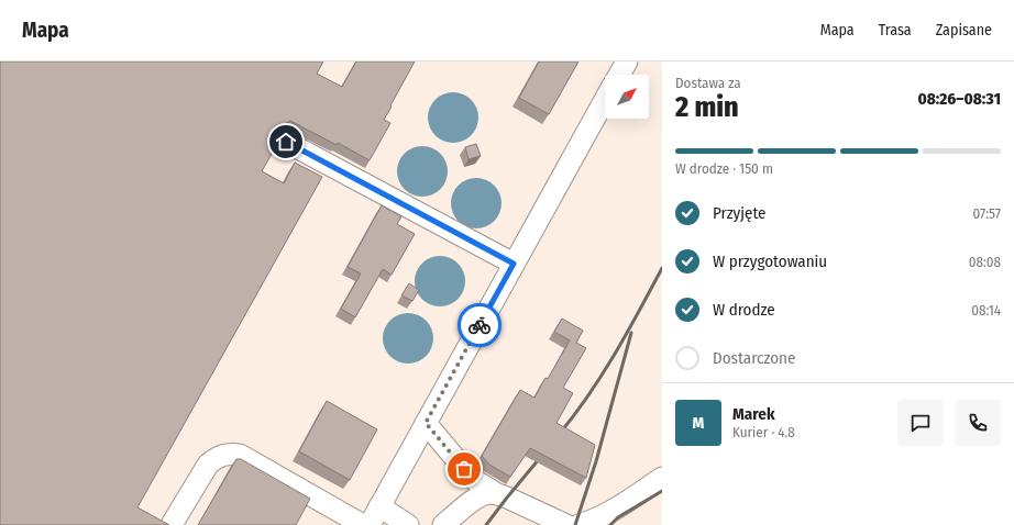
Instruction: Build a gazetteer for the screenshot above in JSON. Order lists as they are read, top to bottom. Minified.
{"north":"top right","page":{"header":"Mapa","nav":["Mapa","Trasa","Zapisane"],"heading":["2 min","Dostawa za","08:26–08:31"],"panel":["Marek","Kurier · 4.8"],"bar":"W drodze · 150 m","list":[["Przyjęte","07:57"],["W przygotowaniu","08:08"],["W drodze","08:14"],"Dostarczone"],"round":"M"}}
